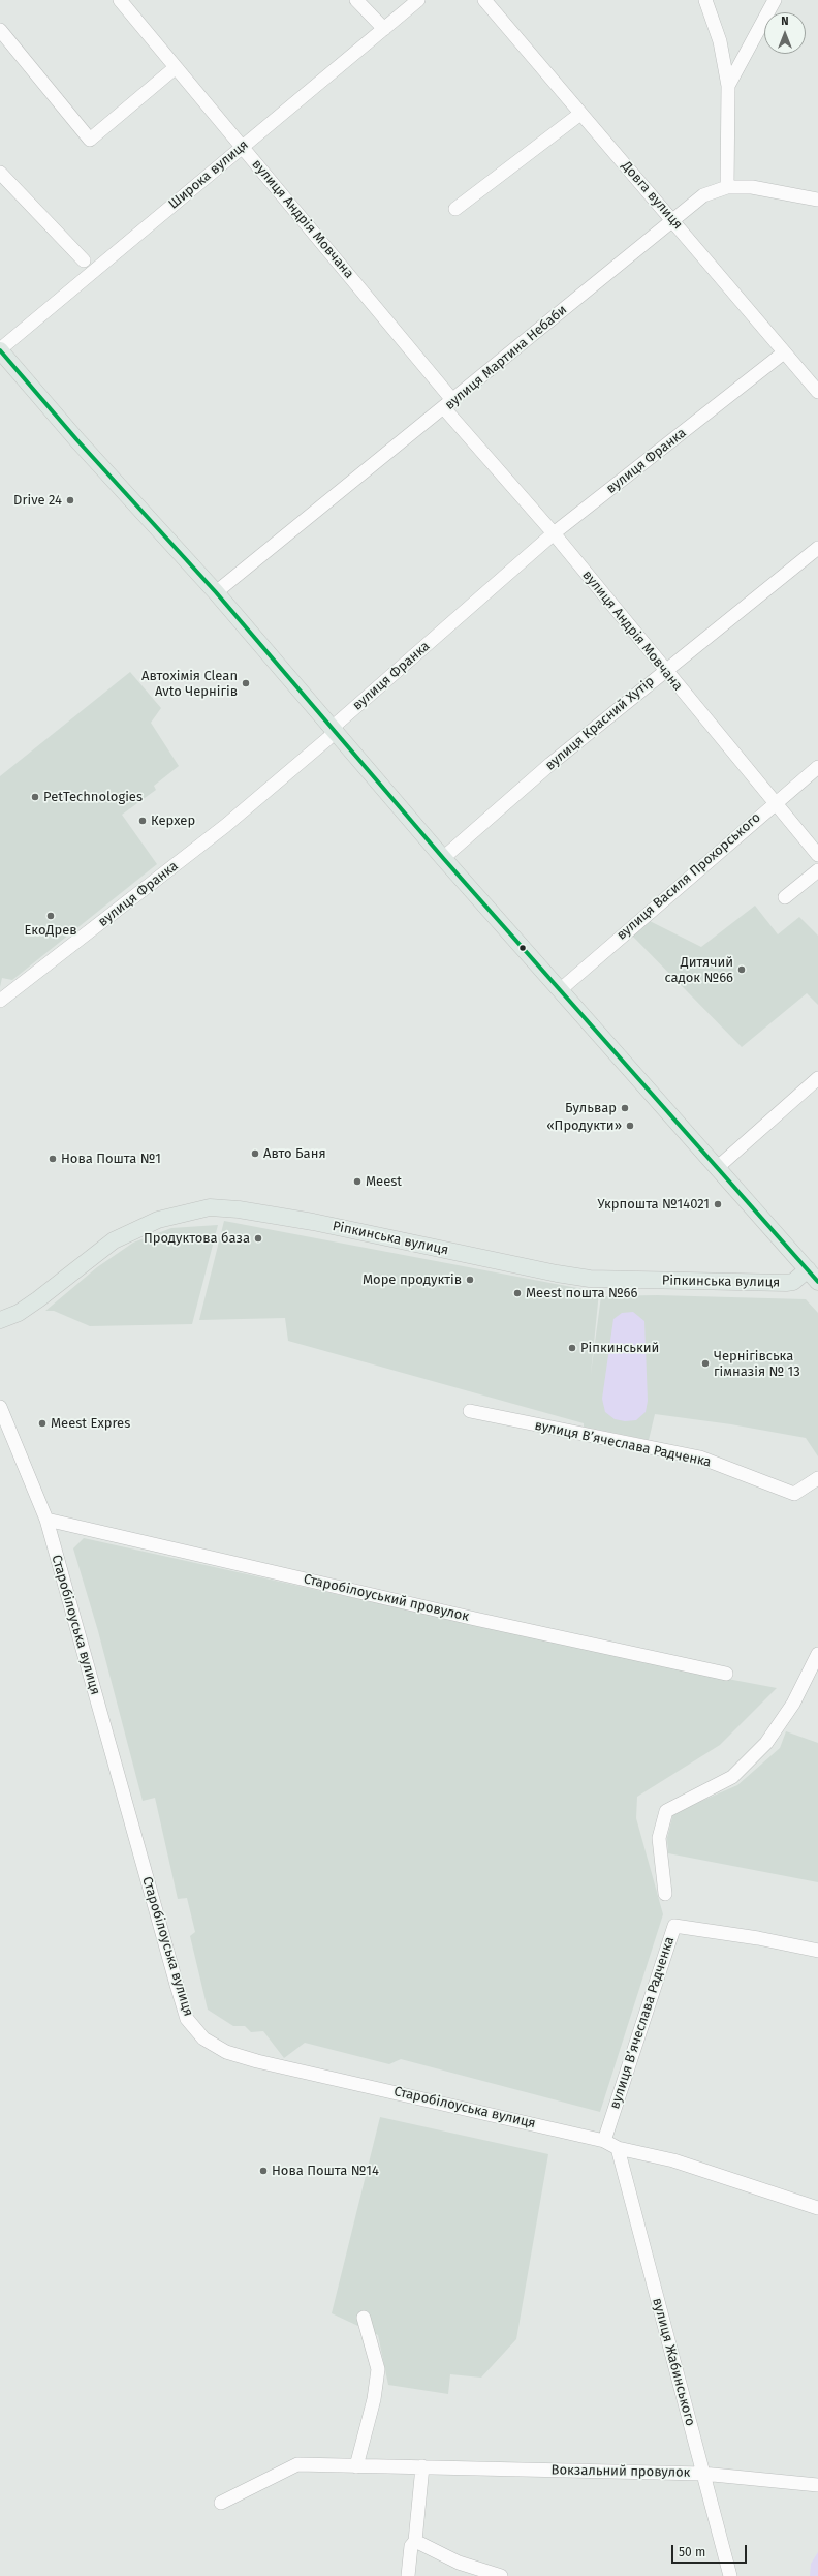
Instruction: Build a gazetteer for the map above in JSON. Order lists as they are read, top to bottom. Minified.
{"streets":{"main road":["Ріпкинська вулиця"],"street":["Широка вулиця","Довга вулиця","вулиця Андрія Мовчана","вулиця Мартина Небаби","вулиця Франка","вулиця Красний Хутір","вулиця Василя Прохорського","вулиця Вʼячеслава Радченка","Старобілоуський провулок","Старобілоуська вулиця","вулиця Жабинського","Вокзальний провулок"]},"crossings":[["Широка вулиця","вулиця Андрія Мовчана"],["Довга вулиця","вулиця Мартина Небаби"],["Довга вулиця","вулиця Франка"],["вулиця Андрія Мовчана","вулиця Мартина Небаби"],["вулиця Андрія Мовчана","вулиця Франка"],["вулиця Андрія Мовчана","вулиця Красний Хутір"],["вулиця Андрія Мовчана","вулиця Василя Прохорського"],["вулиця Вʼячеслава Радченка","Старобілоуська вулиця"],["Старобілоуський провулок","Старобілоуська вулиця"],["Старобілоуська вулиця","вулиця Жабинського"],["вулиця Жабинського","Вокзальний провулок"]],"places":["Drive 24","Автохімія Clean Avto Чернігів","PetTechnologies","Керхер","ЕкоДрев","Дитячий садок №66","Бульвар","«Продукти»","Авто Баня","Нова Пошта №1","Meest","Укрпошта №14021","Продуктова база","Море продуктів","Meest пошта №66","Ріпкинський","Чернігівська гімназія № 13","Meest Expres","Нова Пошта №14"],"scale_bar":"50 m","north":"top"}
